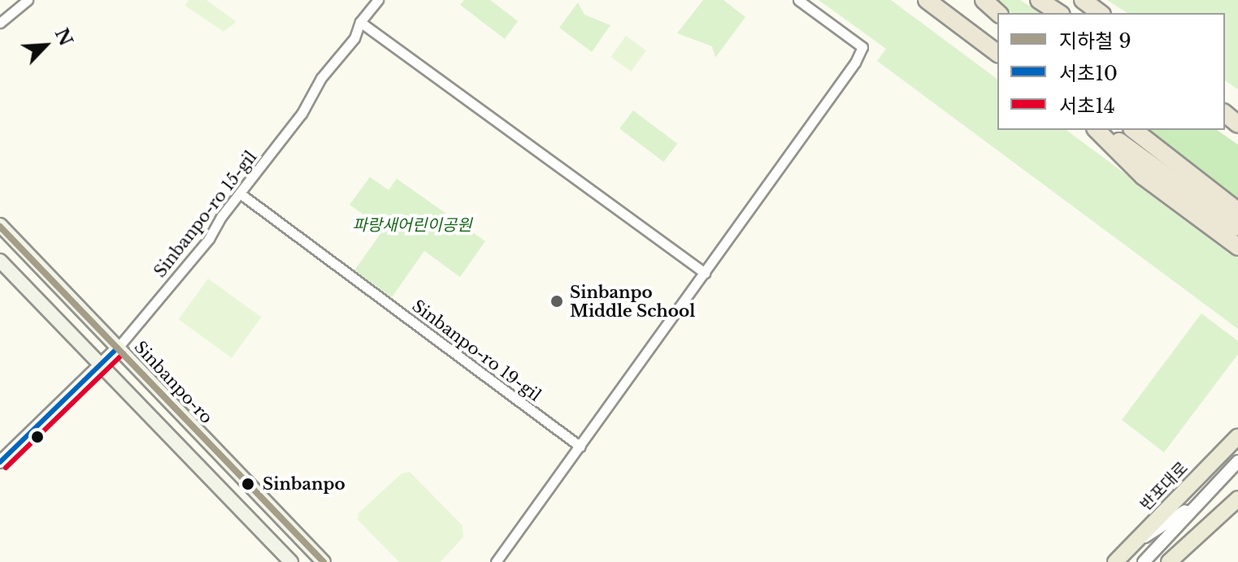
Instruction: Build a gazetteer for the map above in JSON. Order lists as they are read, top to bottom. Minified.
{"streets":{"main road":["Sinbanpo-ro","반포대로"],"street":["Sinbanpo-ro 15-gil","Sinbanpo-ro 19-gil"]},"crossings":[["Sinbanpo-ro 15-gil","Sinbanpo-ro 19-gil"],["Sinbanpo-ro 15-gil","Sinbanpo-ro"]],"parks":["파랑새어린이공원"],"places":["Sinbanpo Middle School","Sinbanpo"],"lines":["metro line 9","transit line 서초10","transit line 서초14"],"legend":["지하철 9","서초10","서초14"],"north":"top right"}
